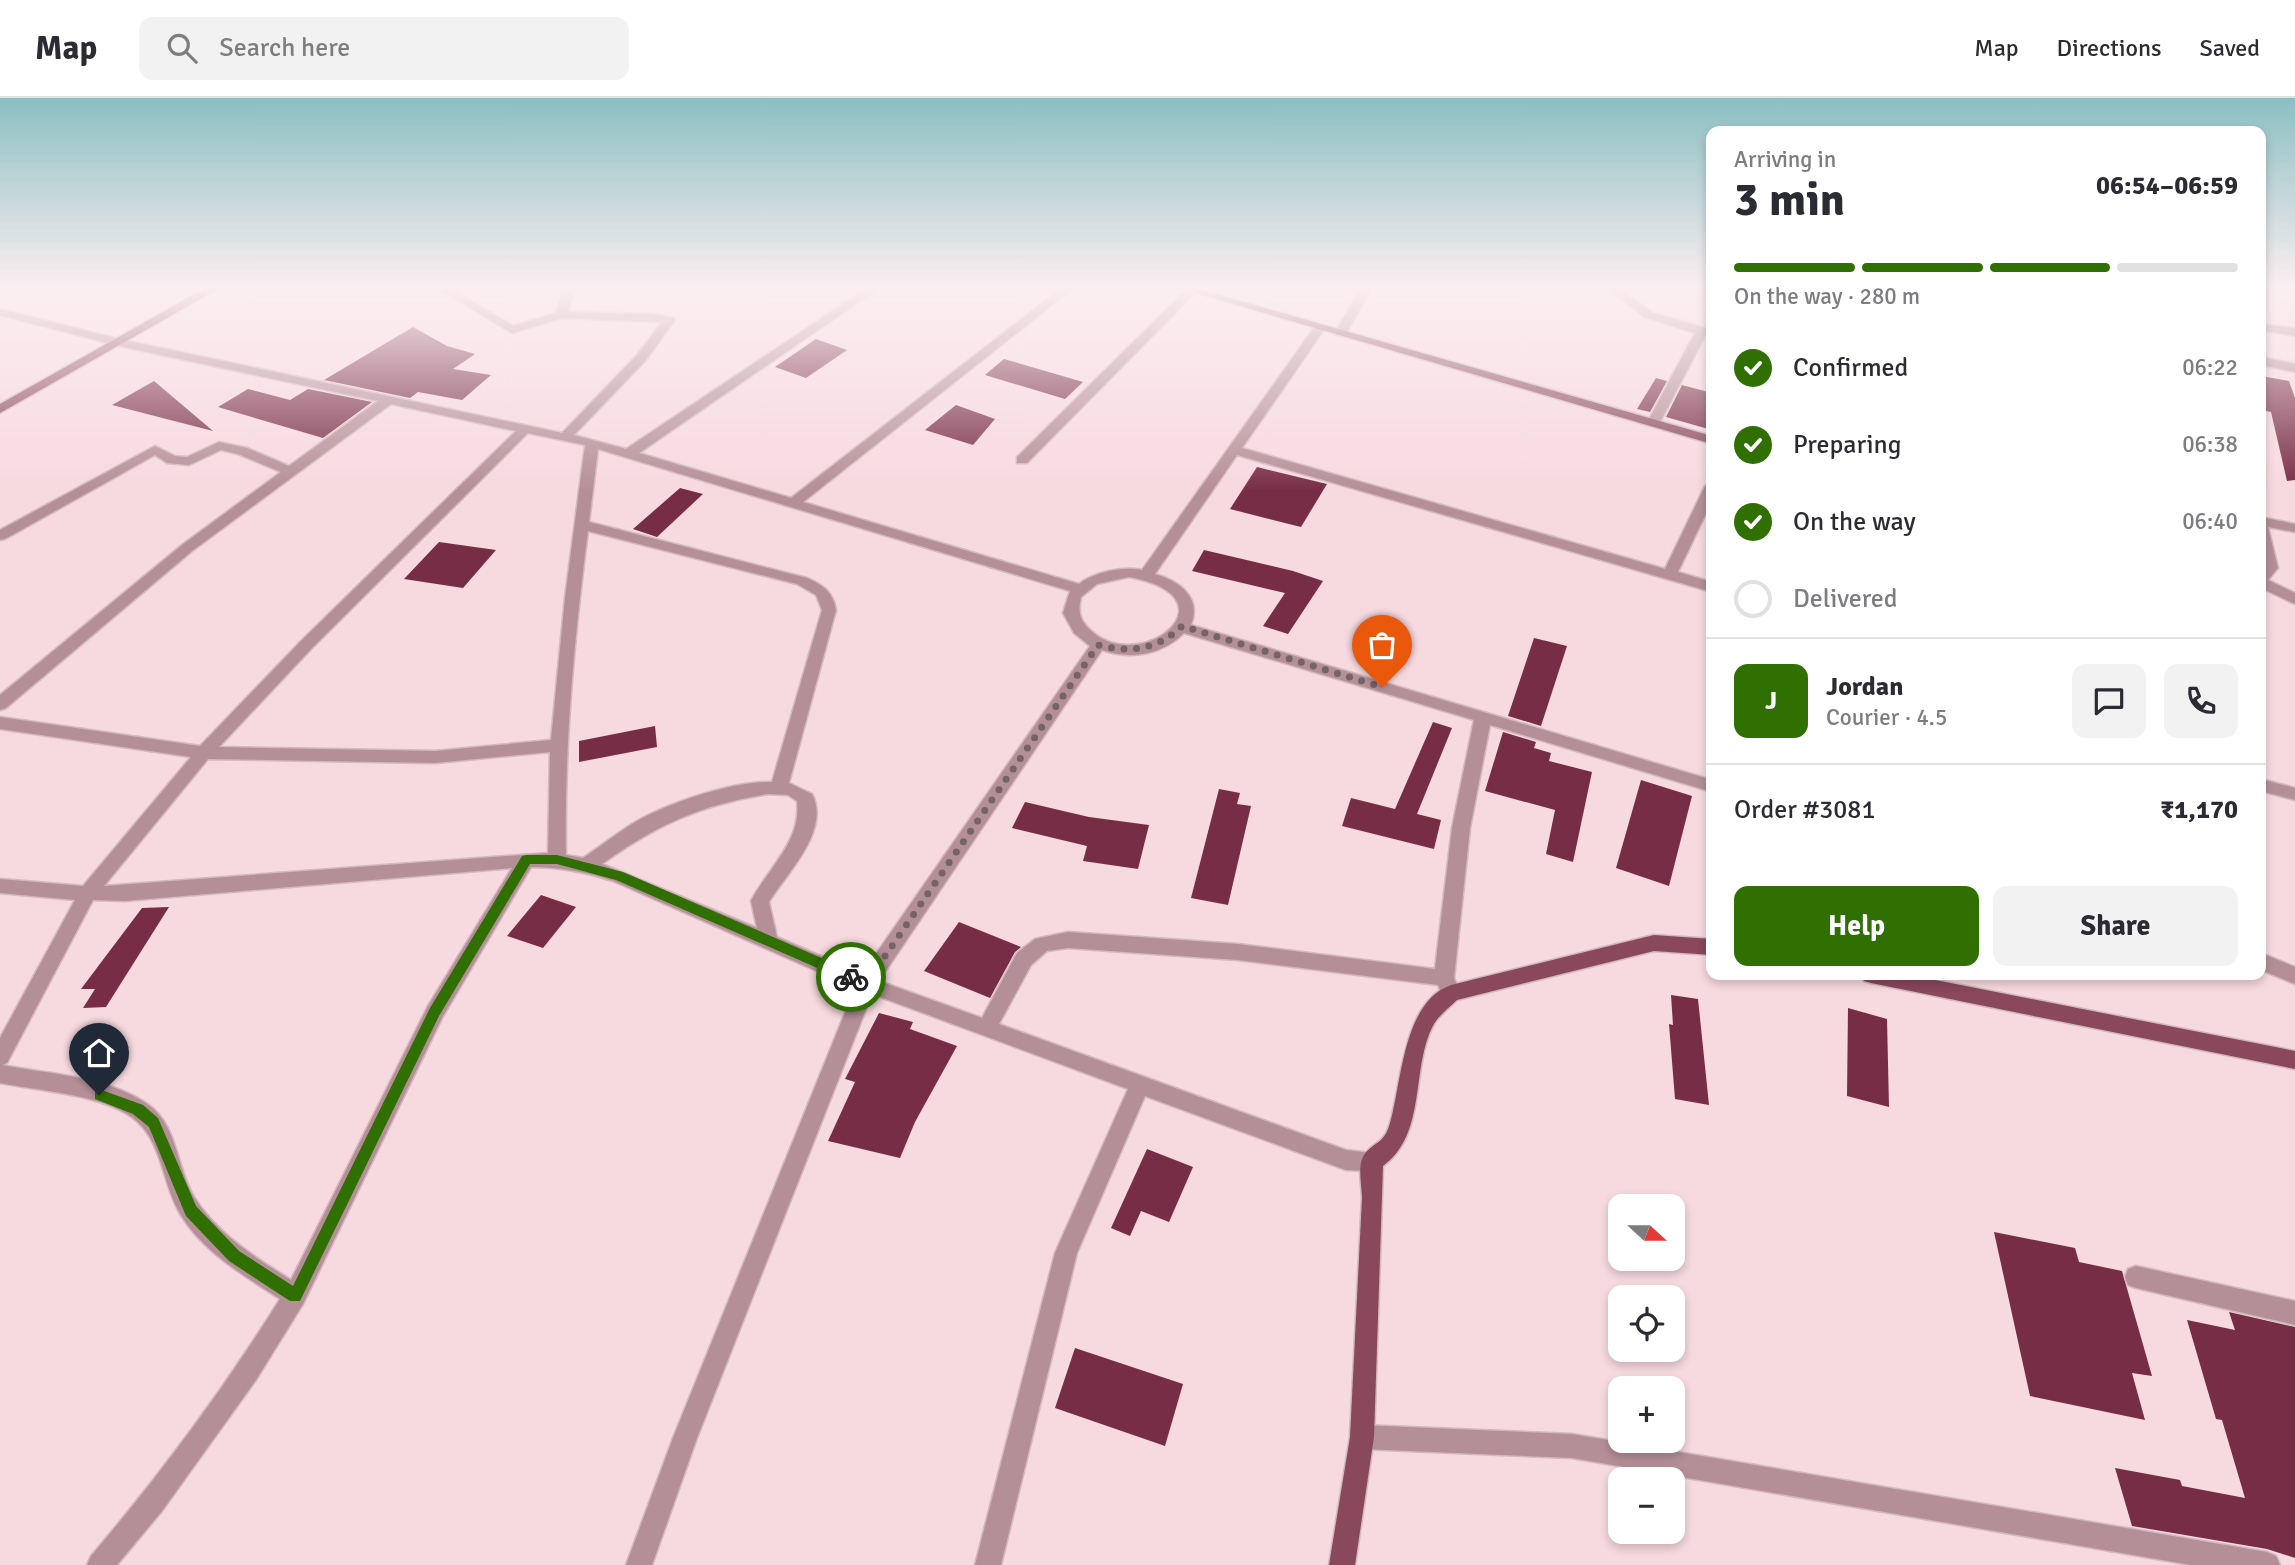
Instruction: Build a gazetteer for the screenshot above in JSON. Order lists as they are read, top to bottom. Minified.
{"north":"right","page":{"header":"Map","search":"Search here","nav":["Map","Directions","Saved"],"heading":["3 min","Arriving in","06:54–06:59"],"panel":["Jordan","Courier · 4.5","Order #3081","₹1,170"],"bar":"On the way · 280 m","list":[["Confirmed","06:22"],["Preparing","06:38"],["On the way","06:40"],"Delivered"],"round":"J","buttons":["Help","Share"],"map_buttons":["+","−"]}}
